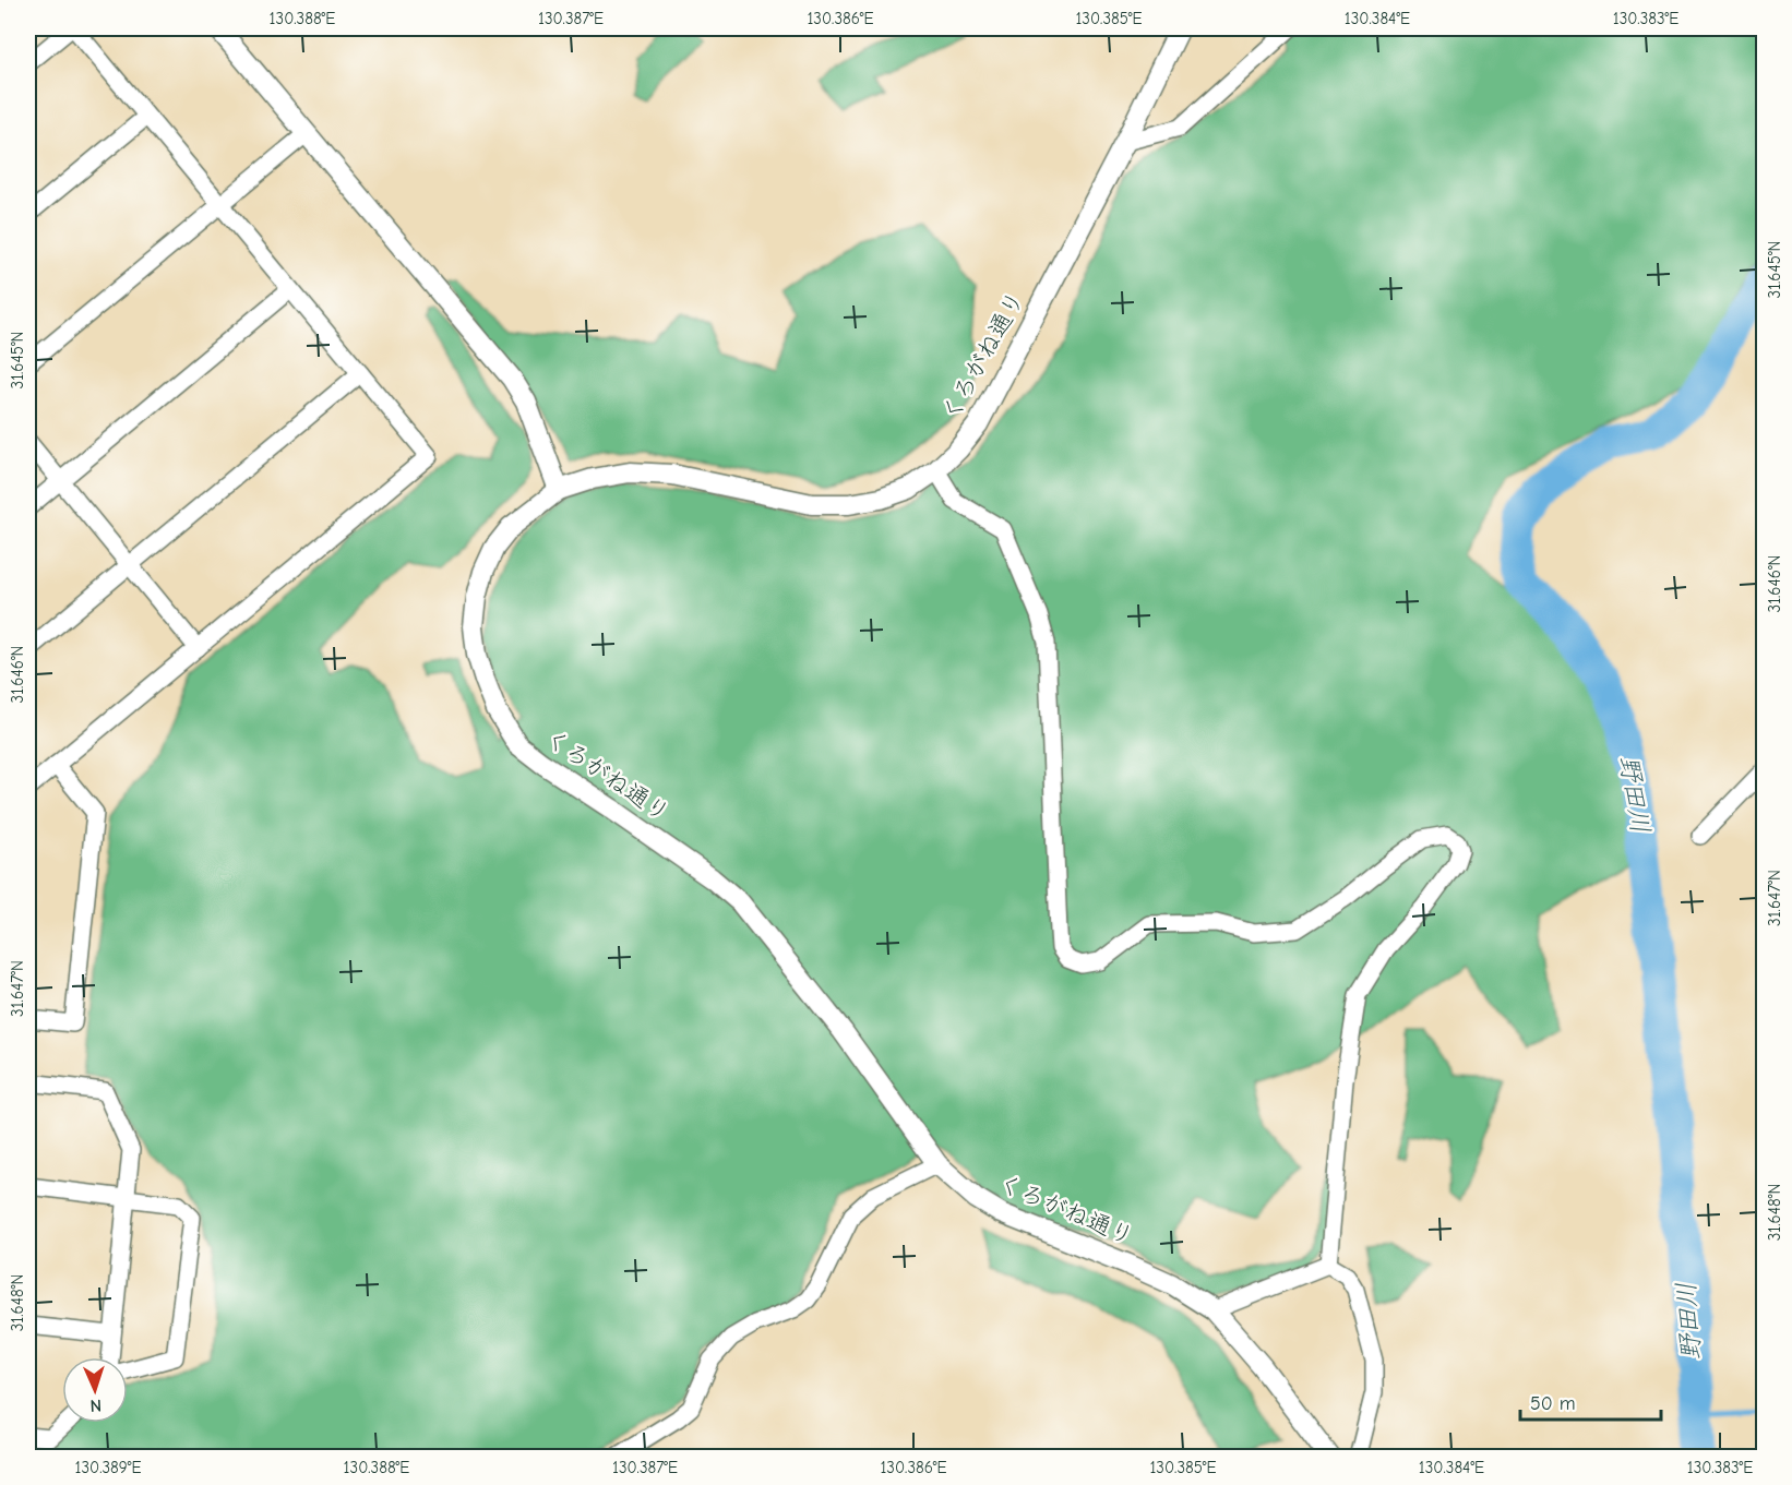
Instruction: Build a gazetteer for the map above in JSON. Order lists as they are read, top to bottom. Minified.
{"streets":{"street":["くろがね通り"]},"water":["野田川"],"scale_bar":"50 m","north":"bottom","coordinates":["130.388°E","130.387°E","130.386°E","130.385°E","130.384°E","130.383°E","31.645°N","31.646°N","31.647°N","31.648°N","130.389°E"]}
